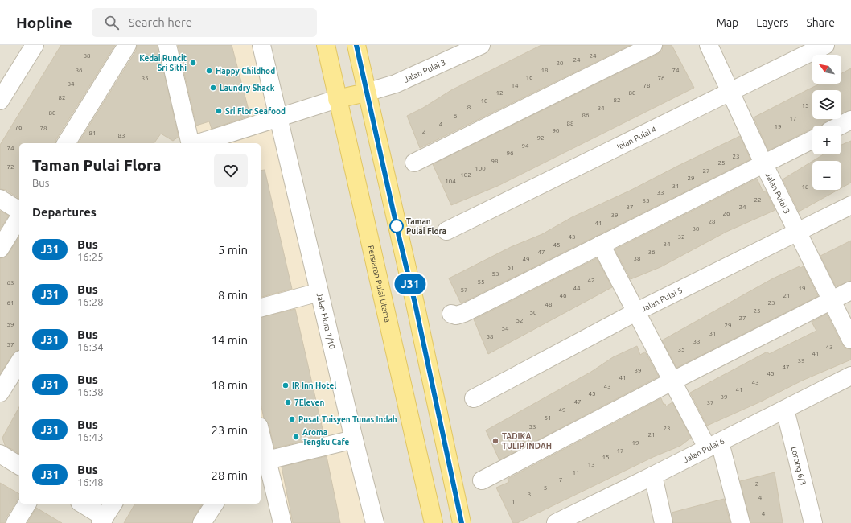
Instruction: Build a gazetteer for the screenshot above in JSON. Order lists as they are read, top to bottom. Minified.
{"streets":{"main road":["Persiaran Pulai Utama"],"street":["Jalan Pulai 3","Jalan Pulai 4","Jalan Pulai 5","Jalan Flora 1/10","Jalan Pulai 6","Lorong 6/3"]},"crossings":[["Jalan Pulai 3","Jalan Pulai 4"],["Jalan Pulai 3","Jalan Pulai 5"],["Jalan Pulai 6","Lorong 6/3"]],"places":["Kedai Runcit Sri Sithi","Happy Childhod","Laundry Shack","Sri Flor Seafood","Taman Pulai Flora","IR Inn Hotel","7Eleven","Pusat Tuisyen Tunas Indah","Aroma Tengku Cafe","TADIKA TULIP INDAH"],"lines":["bus line J31"],"house_numbers":["88","24","24","20","86","18","74","16","85","76","84","14","78","12","80","82","82","10","15","8","84","80","86","6","17","88","4","19","76","78","90","2","81","83","92","94","74","96","23","98","25","72","100","27","102","29","104","31","18","33","22","35","37","24","26","39","28","41","30","43","32","34","45","47","36","38","49","51","53","42","55","63","44","19","57","46","21","61","23","48","25","50","27","52","59","29","54","31","58","33","57","43","35","41","39","47","39","45","41","43","43","41","45","39","47","37","49","51","53","23","21","19","17","15","13","11","7","2","5","3","4","1","4"],"north":"top left","page":{"header":"Hopline","search":"Search here","nav":["Map","Layers","Share"],"on_map":"J31","map_buttons":["+","−"],"heading":[["Taman Pulai Flora","Bus"],"Departures"],"list":[{"mark":"J31","name":"Bus","note":"16:25","value":"5 min"},{"mark":"J31","name":"Bus","note":"16:28","value":"8 min"},{"mark":"J31","name":"Bus","note":"16:34","value":"14 min"},{"mark":"J31","name":"Bus","note":"16:38","value":"18 min"},{"mark":"J31","name":"Bus","note":"16:43","value":"23 min"},{"mark":"J31","name":"Bus","note":"16:48","value":"28 min"}]}}
